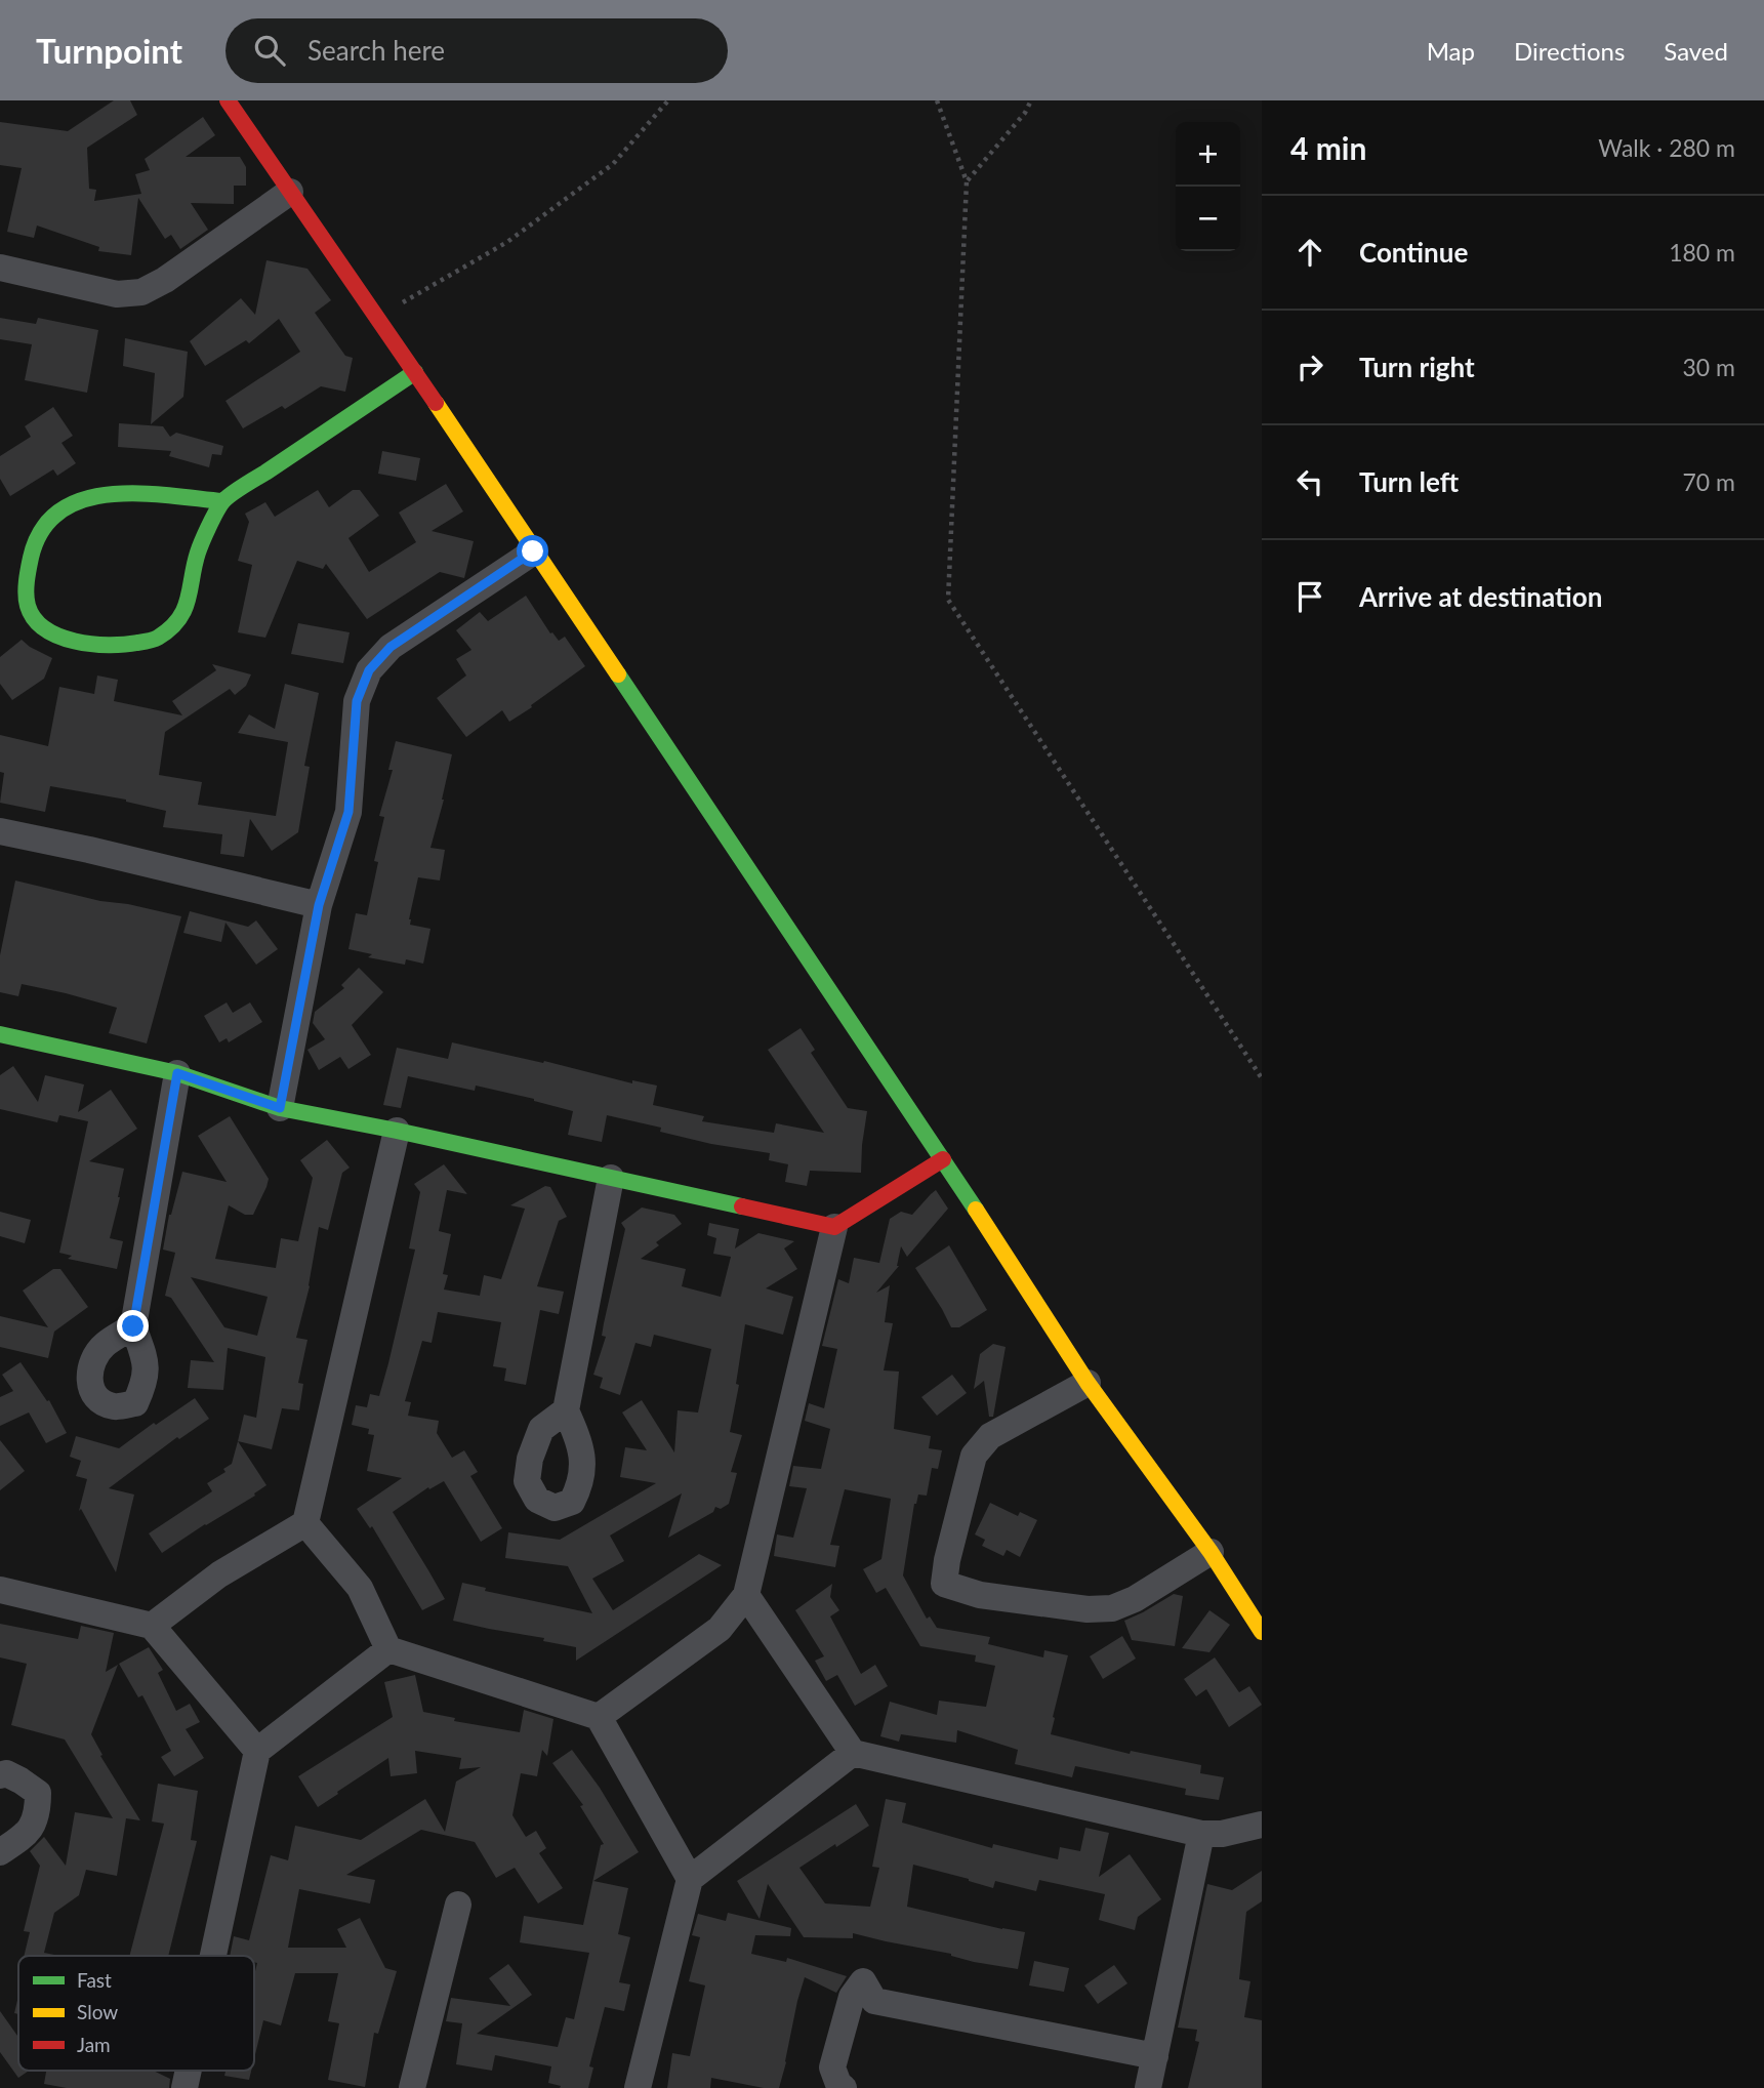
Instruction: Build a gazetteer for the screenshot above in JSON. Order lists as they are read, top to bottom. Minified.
{"legend":["Fast","Slow","Jam"],"page":{"header":"Turnpoint","search":"Search here","nav":["Map","Directions","Saved"],"heading":["4 min","Walk · 280 m"],"map_buttons":["+","−"],"list":[["Continue","180 m"],["Turn right","30 m"],["Turn left","70 m"],"Arrive at destination"]}}
